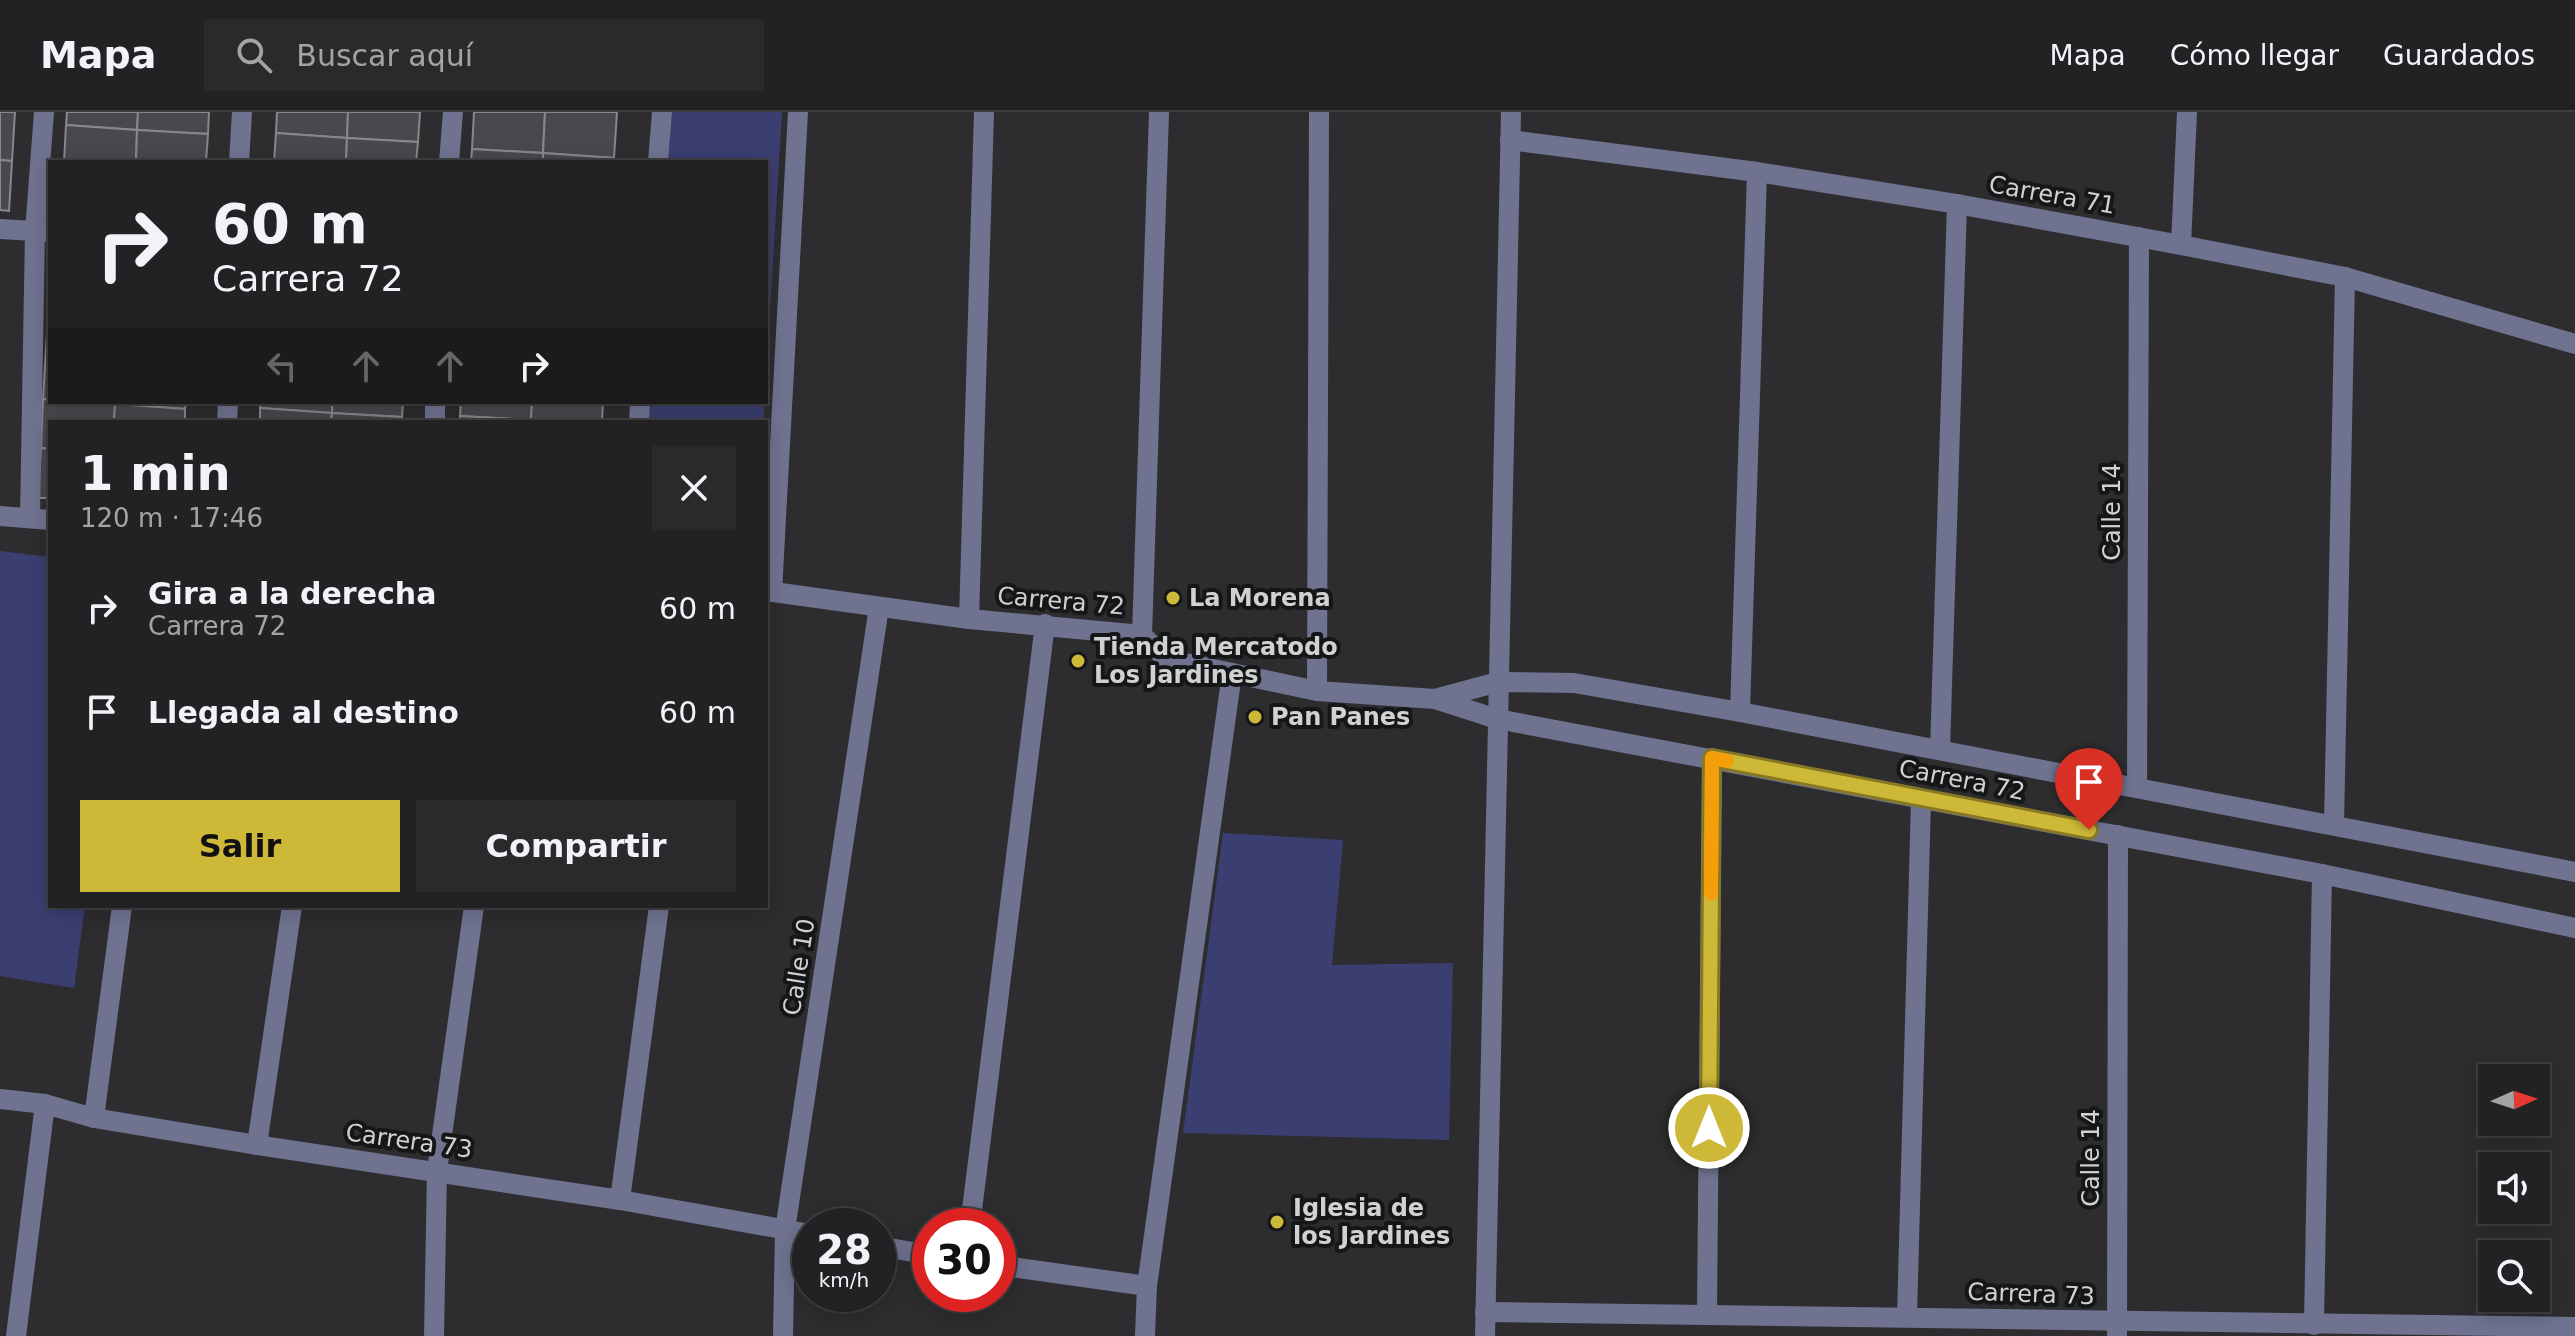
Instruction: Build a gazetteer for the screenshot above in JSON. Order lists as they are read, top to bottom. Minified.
{"streets":{"street":["Carrera 71","Calle 14","Carrera 72","Calle 10","Carrera 73"]},"crossings":[["Carrera 71","Calle 14"],["Calle 14","Carrera 72"],["Calle 14","Carrera 73"],["Carrera 72","Calle 10"],["Calle 10","Carrera 73"]],"places":["La Morena","Tienda Mercatodo Los Jardines","Pan Panes","Iglesia de los Jardines"],"north":"right","page":{"header":"Mapa","search":"Buscar aquí","nav":["Mapa","Cómo llegar","Guardados"],"turn":["60 m","Carrera 72"],"heading":["1 min","120 m · 17:46"],"list":[{"name":"Gira a la derecha","note":"Carrera 72","value":"60 m"},{"name":"Llegada al destino","value":"60 m"}],"buttons":["Salir","Compartir"],"speed":"28 km/h","limit":"30"}}
